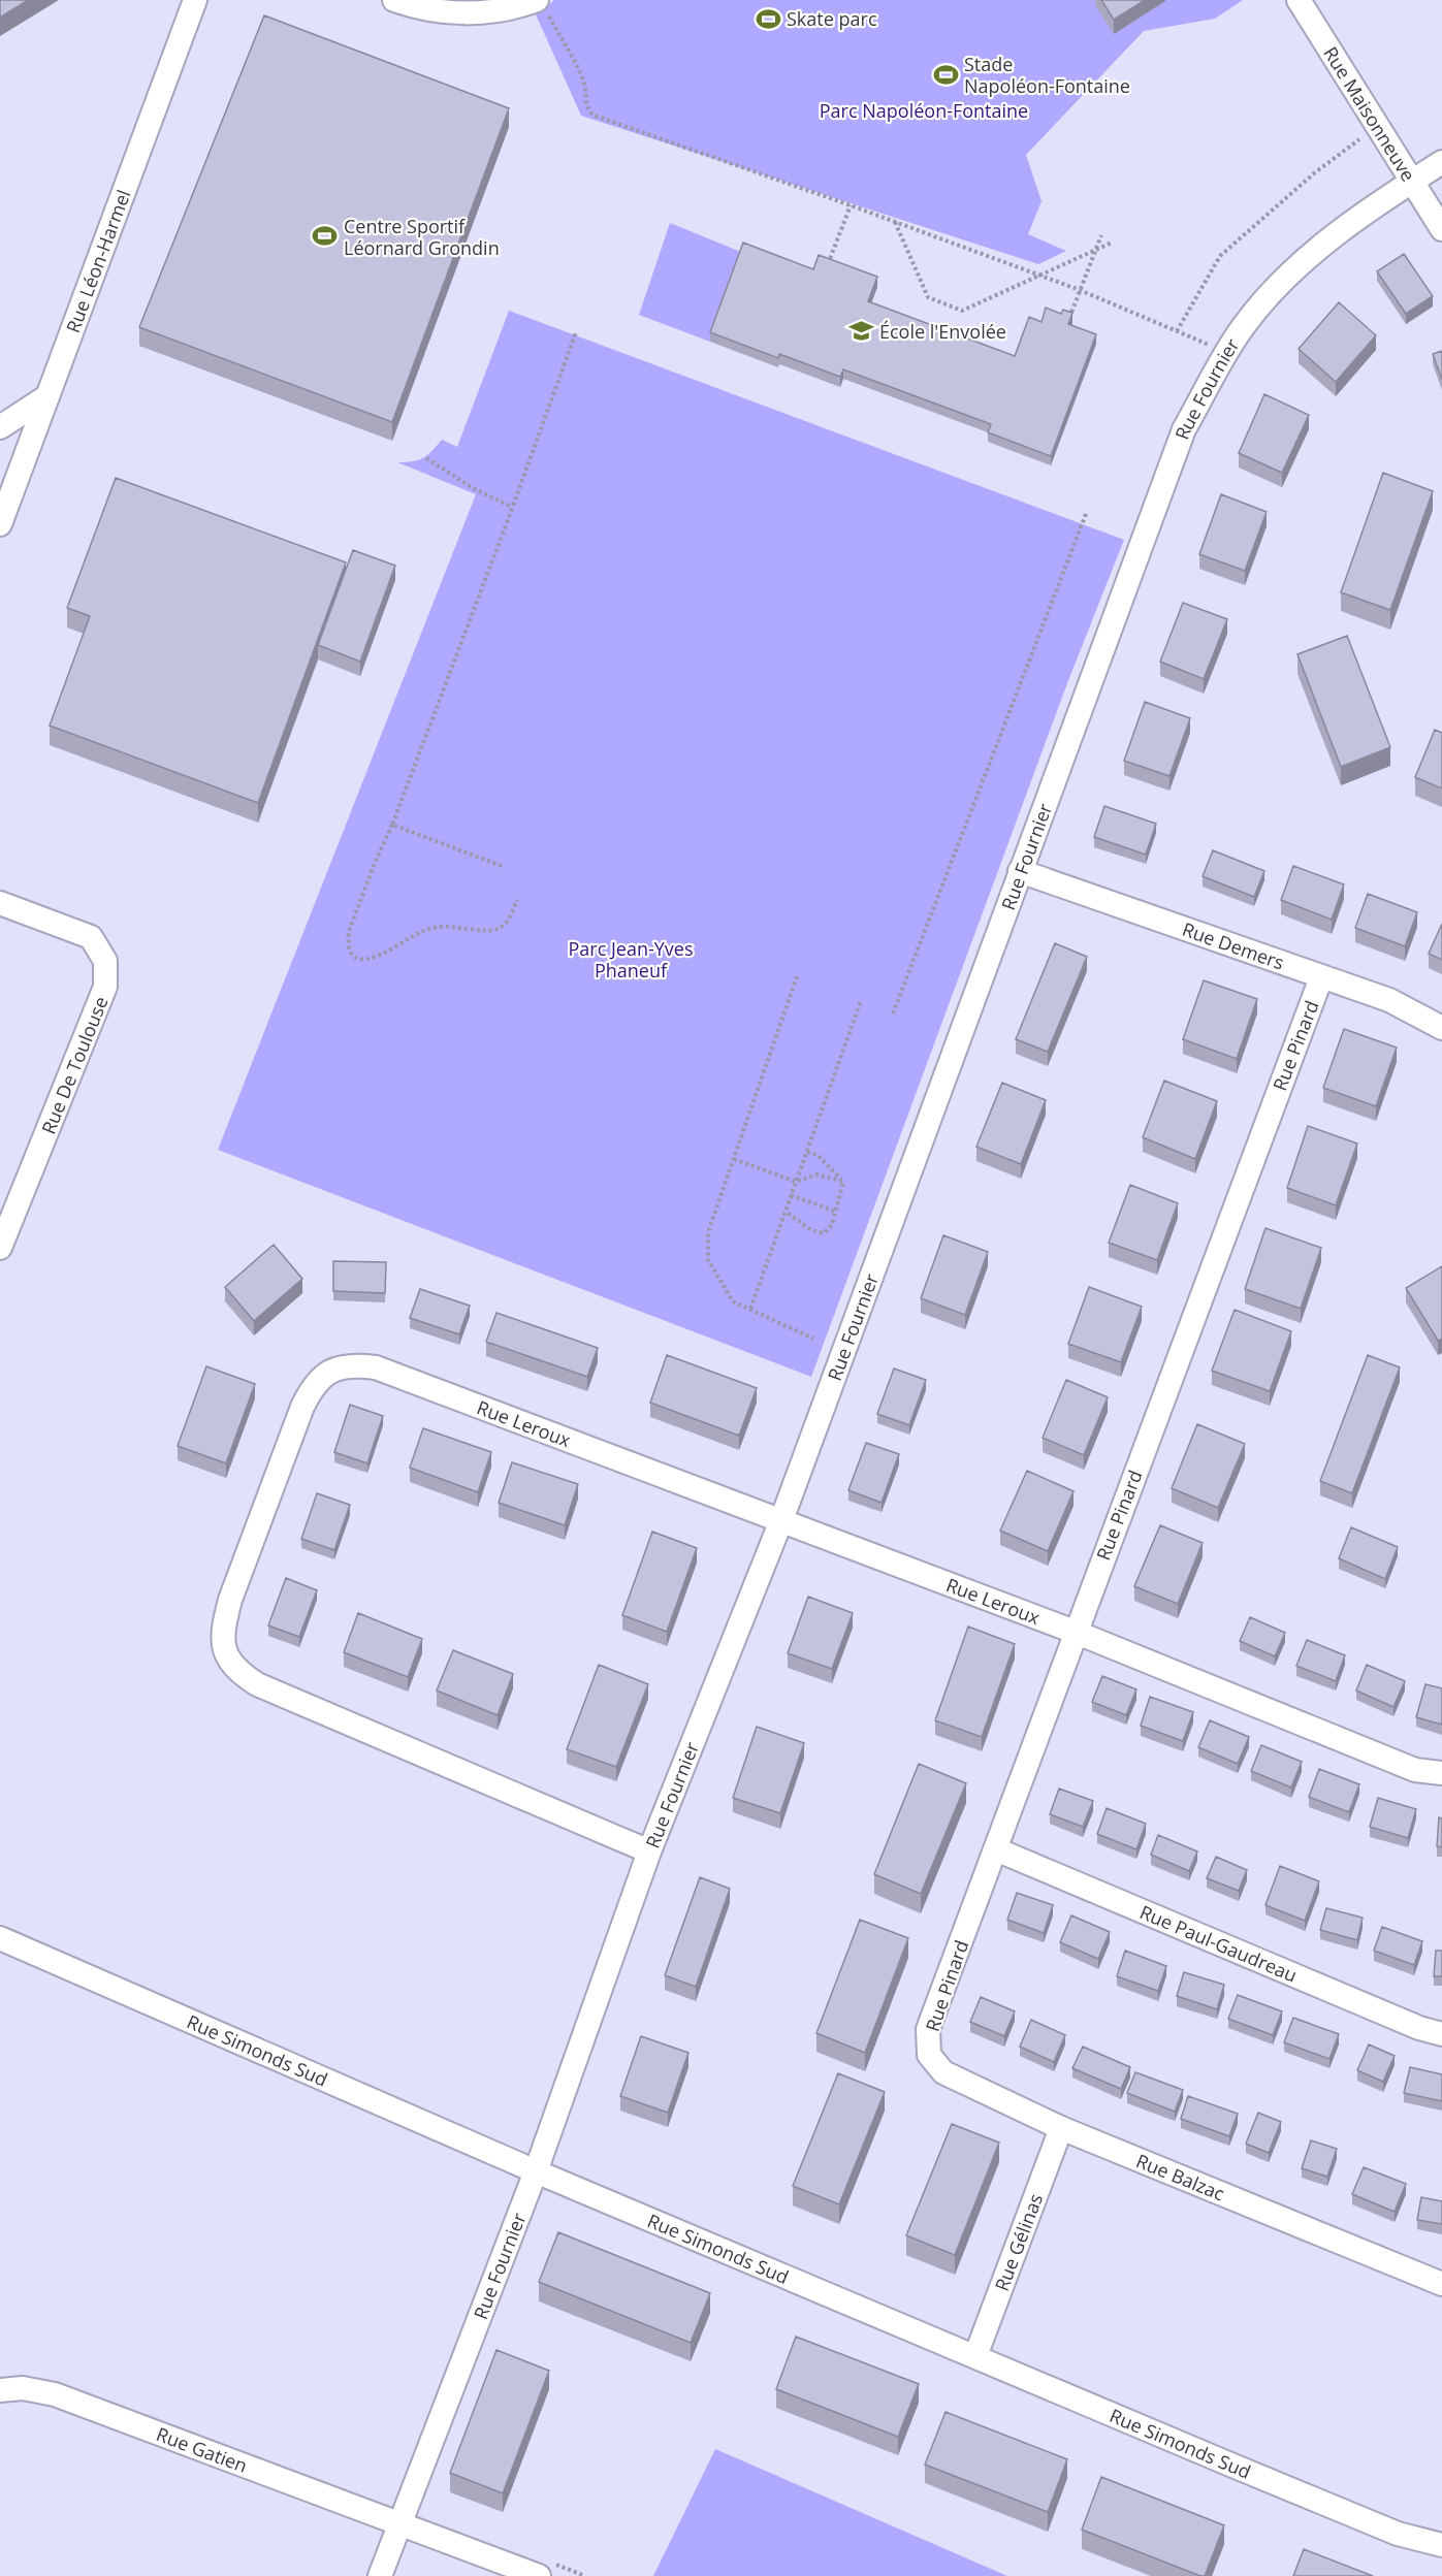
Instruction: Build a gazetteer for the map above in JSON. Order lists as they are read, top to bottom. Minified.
{"streets":{"street":["Rue Maisonneuve","Rue Léon-Harmel","Rue Fournier","Rue Demers","Rue Pinard","Rue De Toulouse","Rue Leroux","Rue Paul-Gaudreau","Rue Simonds Sud","Rue Balzac","Rue Gélinas","Rue Gatien"]},"crossings":[["Rue Maisonneuve","Rue Fournier"],["Rue Fournier","Rue Demers"],["Rue Fournier","Rue Leroux"],["Rue Fournier","Rue Simonds Sud"],["Rue Fournier","Rue Gatien"],["Rue Demers","Rue Pinard"],["Rue Pinard","Rue Leroux"],["Rue Pinard","Rue Paul-Gaudreau"],["Rue Pinard","Rue Balzac"],["Rue Simonds Sud","Rue Gélinas"],["Rue Balzac","Rue Gélinas"]],"parks":["Parc Napoléon-Fontaine","Parc Jean-Yves Phaneuf"],"places":{"sports":["Skate parc","Stade Napoléon-Fontaine","Centre Sportif Léornard Grondin"],"school or university":["École l'Envolée"]}}
